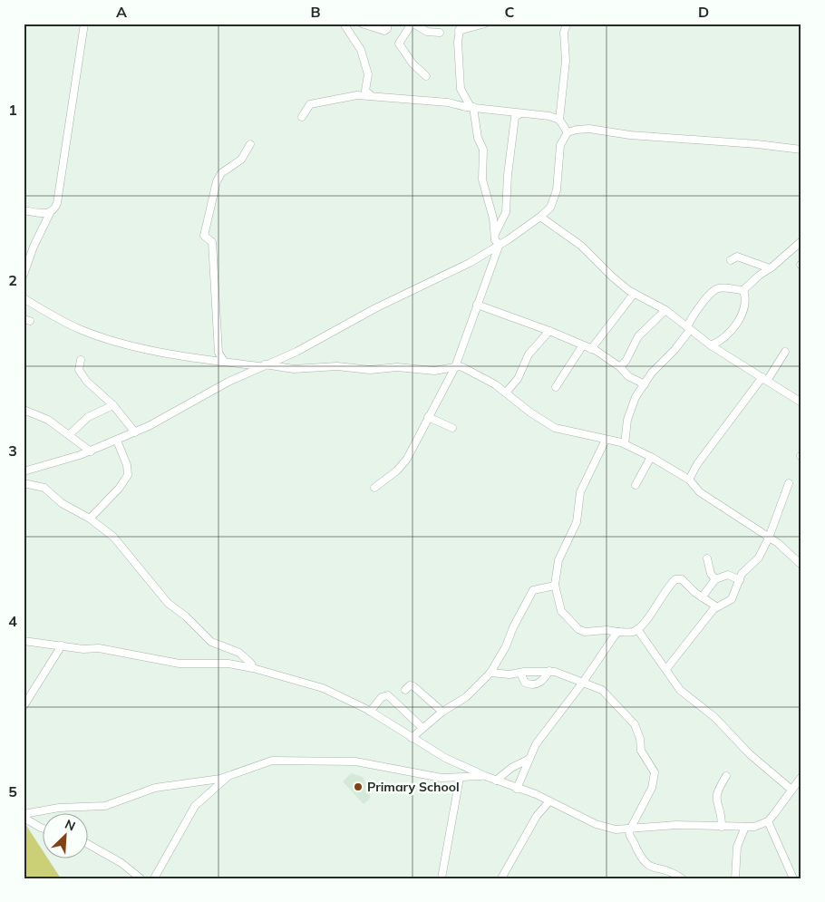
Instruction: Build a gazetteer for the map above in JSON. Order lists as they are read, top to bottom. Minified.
{"places":["Primary School"],"north":"top right","grid":{"columns":["A","B","C","D"],"rows":["1","2","3","4","5"]}}
